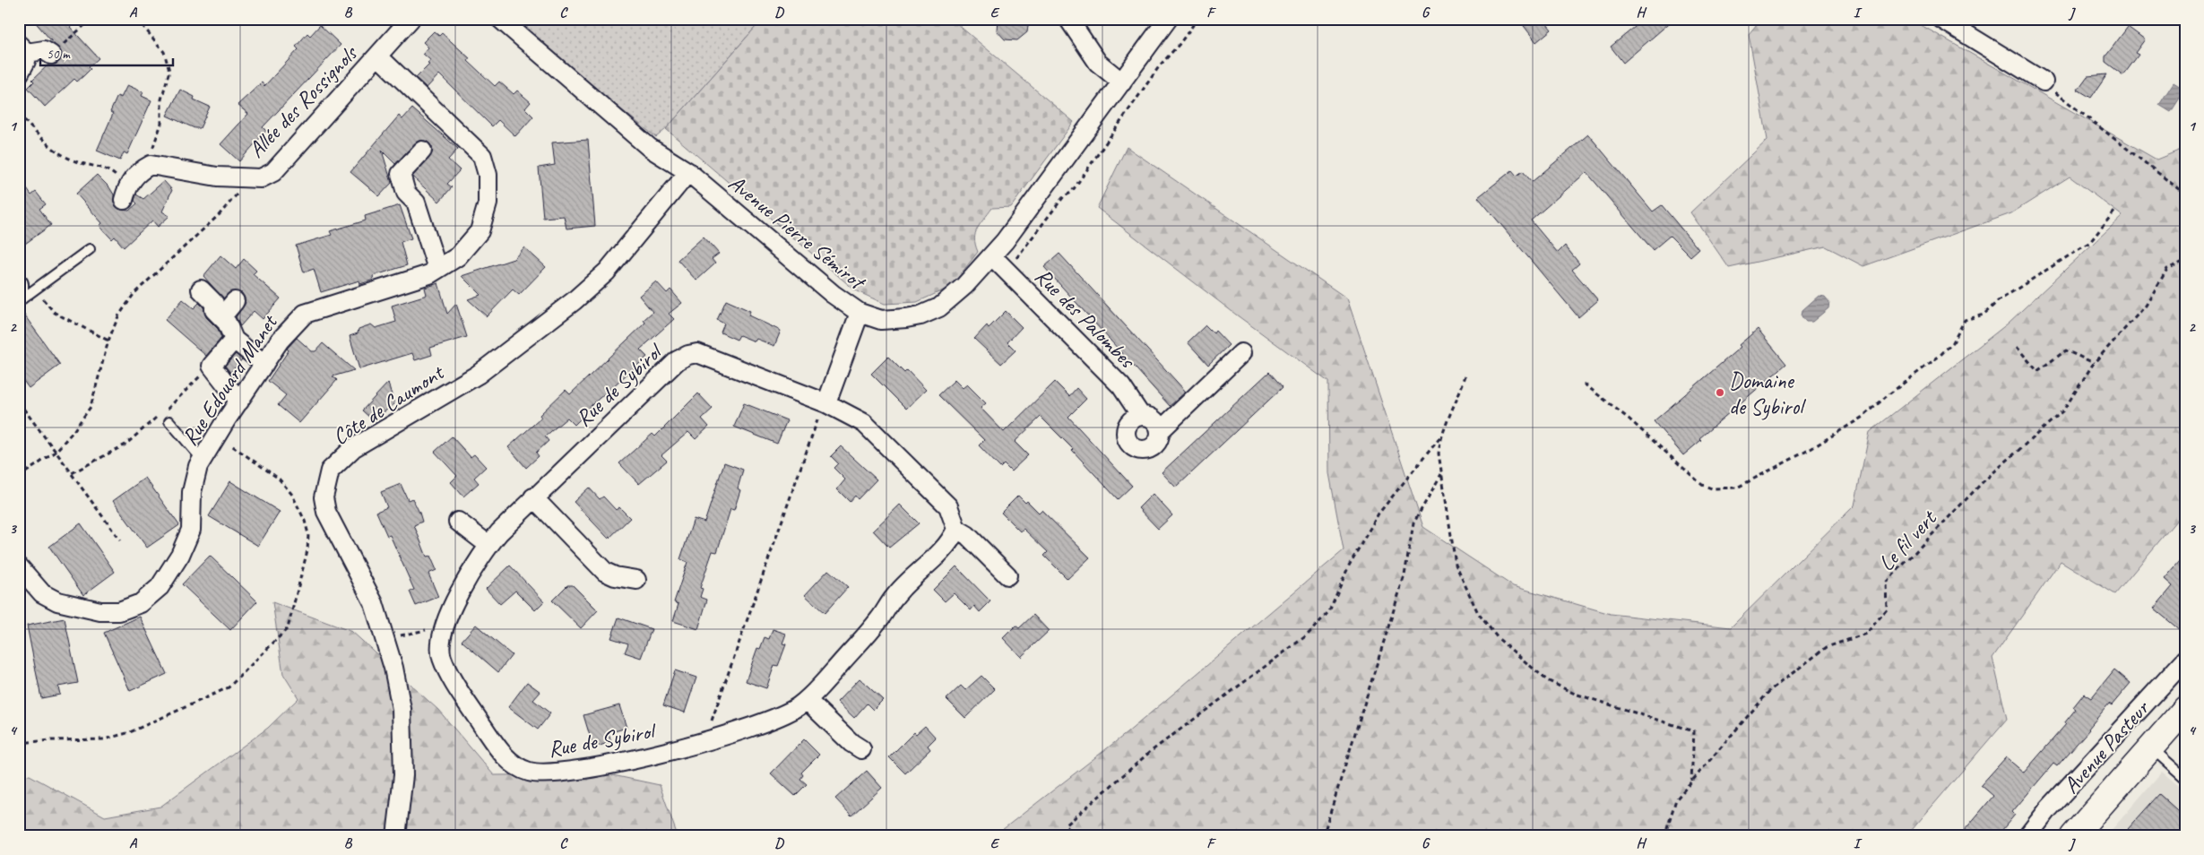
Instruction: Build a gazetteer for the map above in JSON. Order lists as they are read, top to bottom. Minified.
{"streets":{"main road":["Avenue Pasteur"],"street":["Allée des Rossignols","Avenue Pierre Sémirot","Rue des Palombes","Rue Edouard Manet","Rue de Sybirol","Côte de Caumont"],"path":["Le fil vert"]},"crossings":[["Allée des Rossignols","Rue Edouard Manet"],["Avenue Pierre Sémirot","Rue des Palombes"],["Avenue Pierre Sémirot","Côte de Caumont"]],"places":["Domaine de Sybirol"],"scale_bar":"50 m","grid":{"columns":["A","B","C","D","E","F","G","H","I","J"],"rows":["1","2","3","4"]}}
